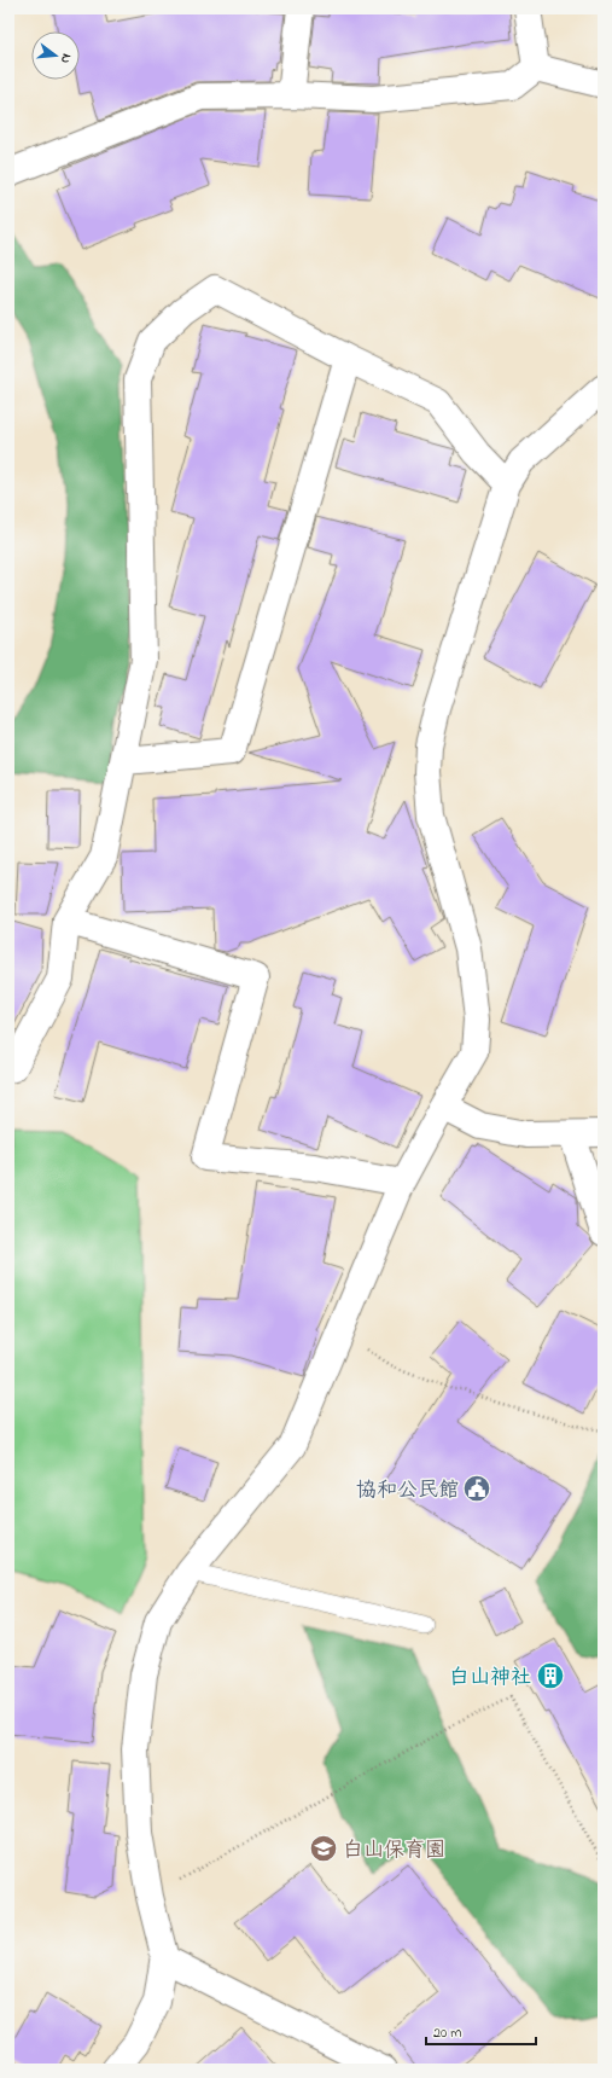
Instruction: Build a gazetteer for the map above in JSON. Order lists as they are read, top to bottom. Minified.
{"places":{"public building":["協和公民館"],"building":["白山神社"],"school or university":["白山保育園"]},"scale_bar":"20 m","north":"right"}
